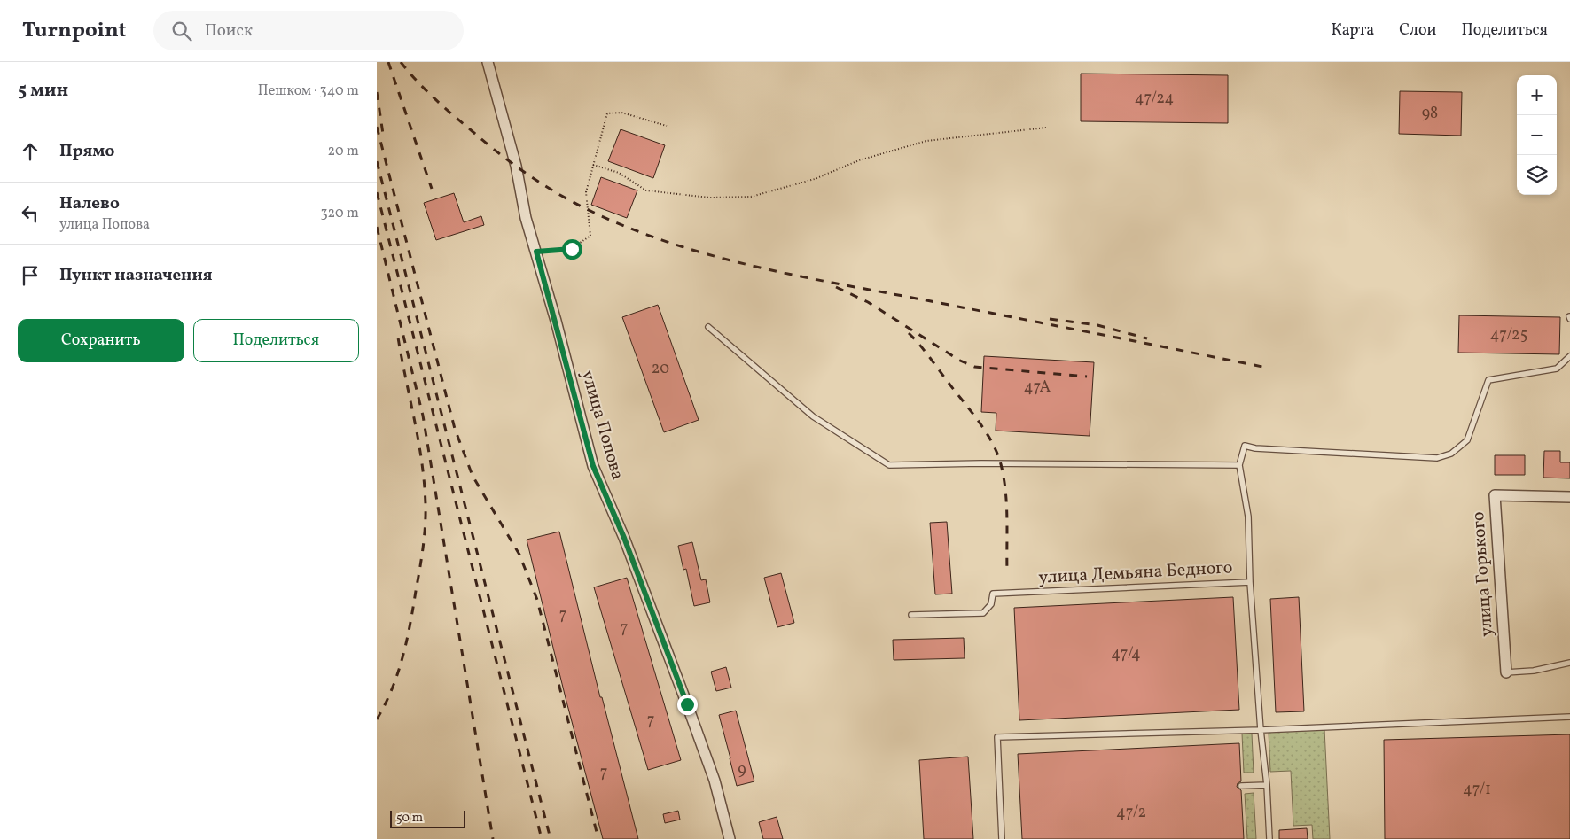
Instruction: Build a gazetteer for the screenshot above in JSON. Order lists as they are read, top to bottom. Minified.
{"streets":{"street":["улица Попова","улица Горького"],"lane":["улица Демьяна Бедного"]},"house_numbers":["47/24","98","47/25","20","47А","7","7","47/4","7","9","7","47/1","47/2"],"scale_bar":"50 m","page":{"header":"Turnpoint","search":"Поиск","nav":["Карта","Слои","Поделиться"],"heading":["5 мин","Пешком · 340 m"],"map_buttons":["+","−"],"list":[["Прямо","20 m"],["Налево","улица Попова","320 m"],"Пункт назначения"],"buttons":["Сохранить","Поделиться"],"scale":"50 m"}}
